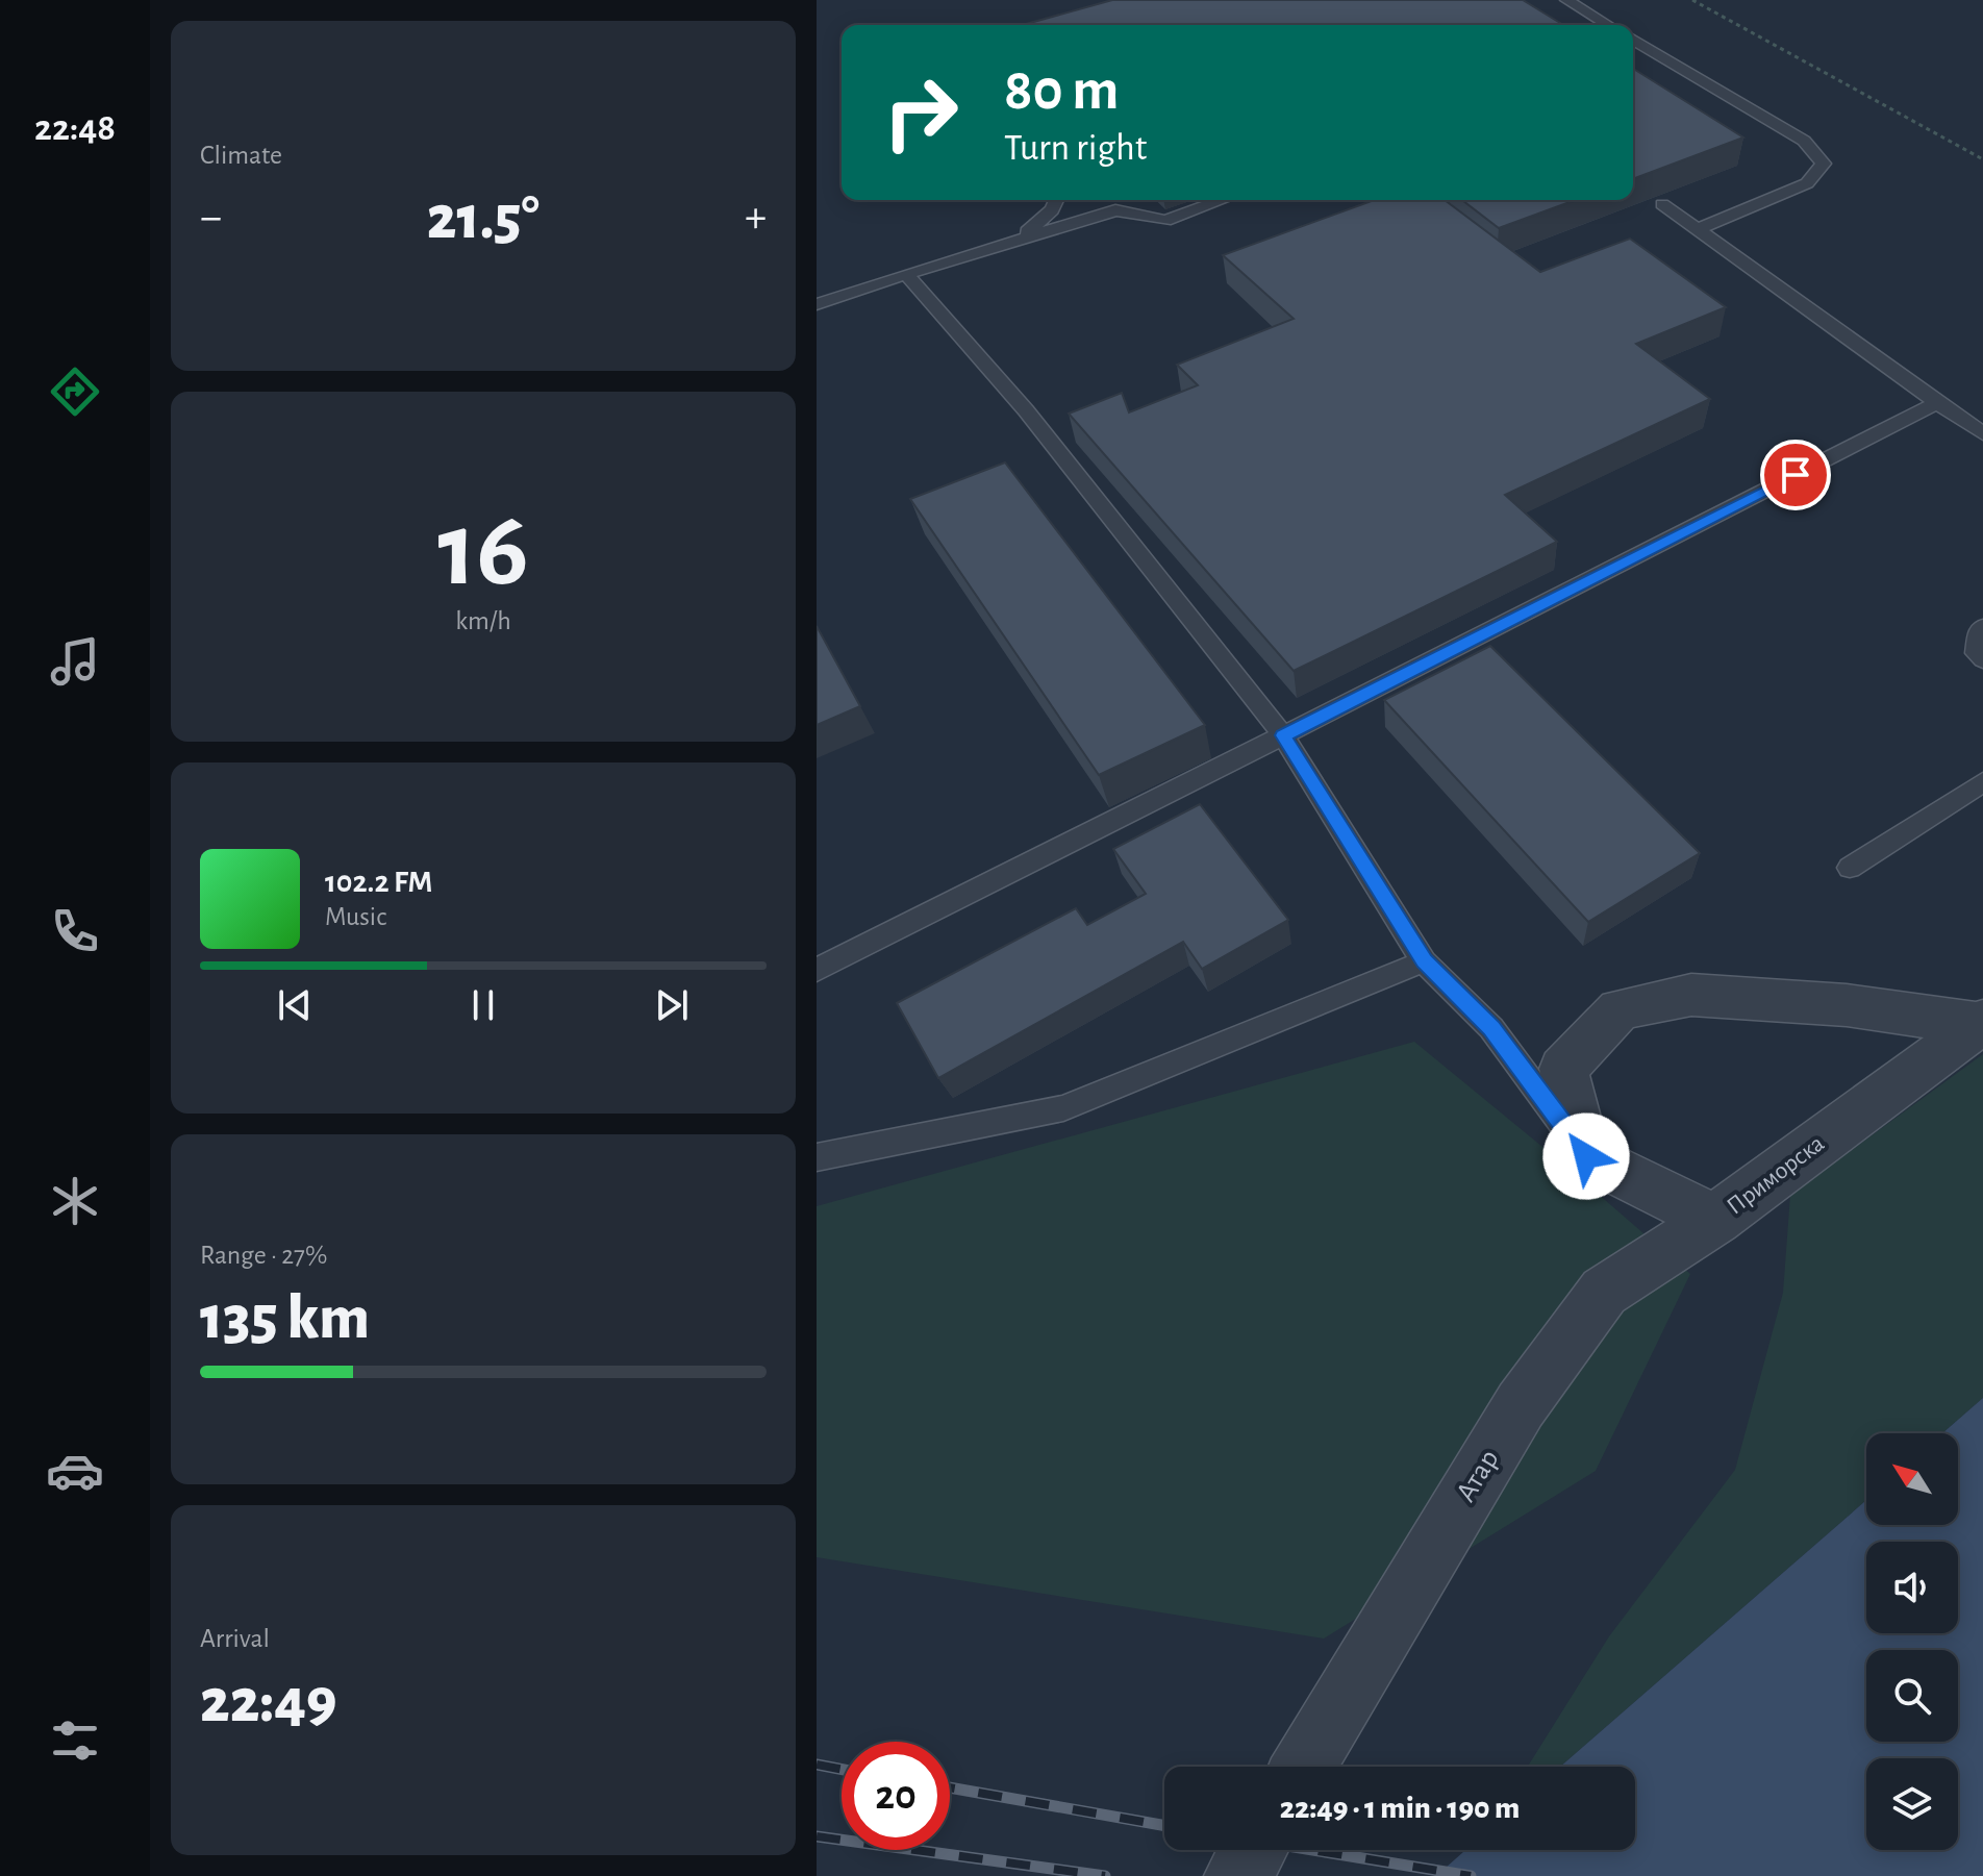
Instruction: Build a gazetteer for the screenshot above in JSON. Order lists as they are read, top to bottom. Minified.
{"streets":{"street":["Приморска","Атар"]},"crossings":[["Приморска","Атар"]],"north":"top left","page":{"tabs":"22:48","tile":["Climate",["16","km/h"],["Range · 27%","135 km"],["Arrival","22:49"]],"turn":["80 m","Turn right"],"heat":["−","21.5°","+"],"song":["102.2 FM","Music"],"limit":"20","trip":"22:49 · 1 min · 190 m"}}
